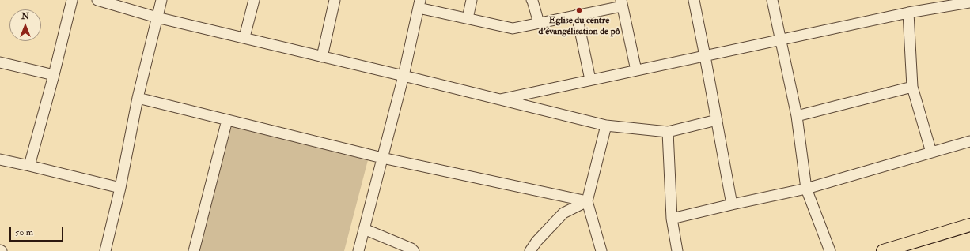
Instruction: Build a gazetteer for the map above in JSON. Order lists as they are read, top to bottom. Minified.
{"places":["Eglise du centre d'évangélisation de pô"],"scale_bar":"50 m","north":"top"}
